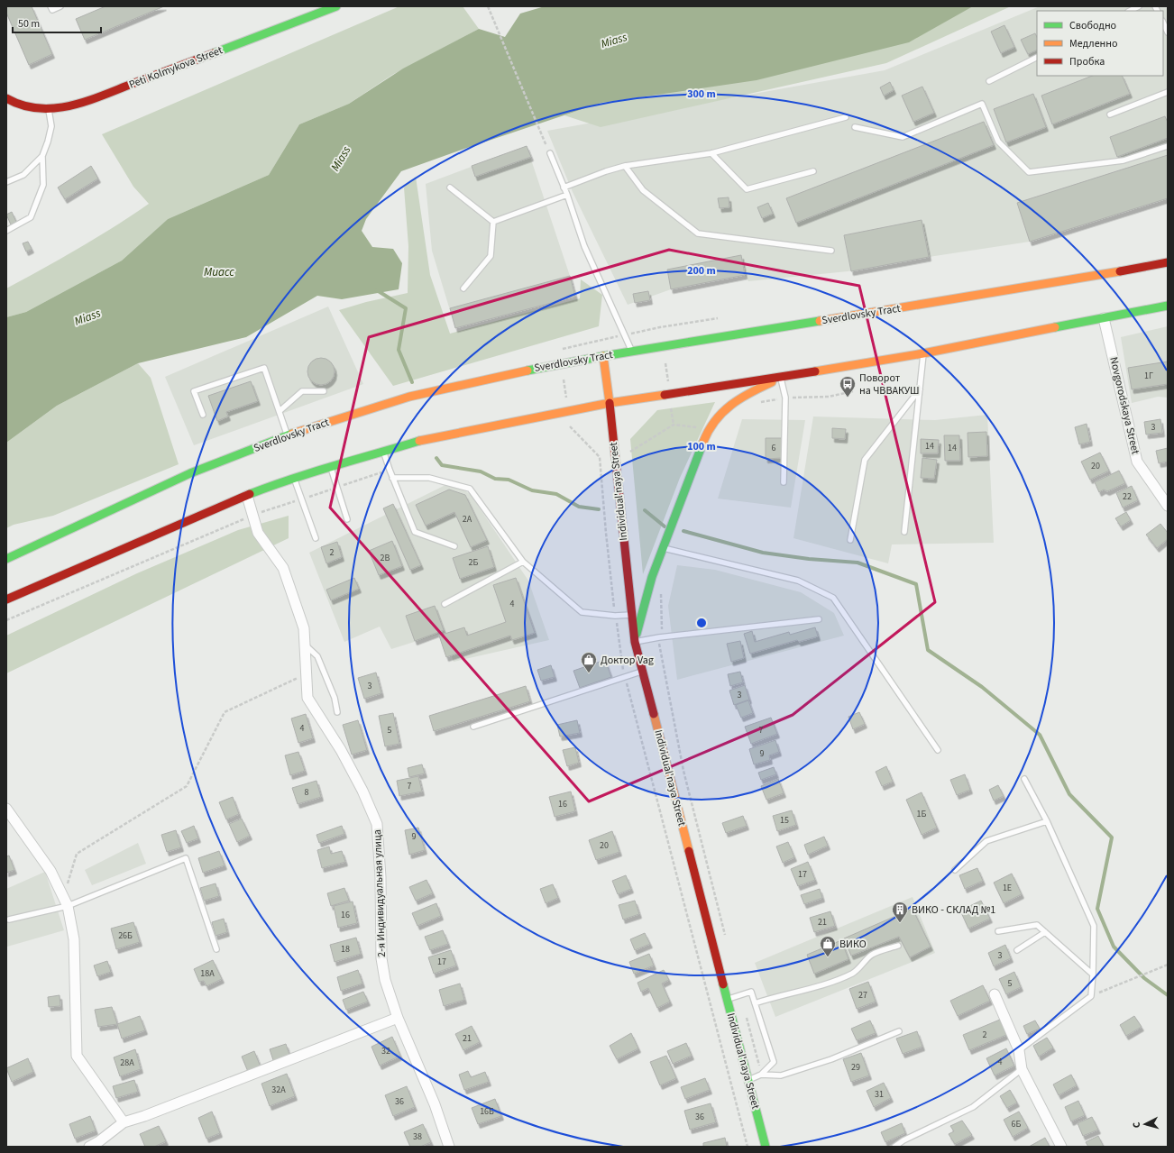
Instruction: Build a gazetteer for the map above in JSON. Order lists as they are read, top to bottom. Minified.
{"streets":{"main road":["Peti Kolmykova Street","Sverdlovsky Tract","Individual'naya Street"],"street":["Novgorodskaya Street","2-я Индивидуальная улица"]},"crossings":[["Sverdlovsky Tract","Individual'naya Street"]],"water":["Miass","Миасс"],"places":{"bus stop":["Поворот на ЧВВАКУШ"],"shop":["Доктор Vag","ВИКО"],"building":["ВИКО - СКЛАД №1"]},"house_numbers":["1Г","3","14","6","14","20","22","2А","2","2В","2Б","4","3","3","4","5","7","9","7","8","16","1Б","15","9","20","17","1Е","16","21","26Б","18","3","17","18А","5","27","2","21","32","4","28А","29","32А","31","36","16Б","36","6Б","38"],"legend":["Свободно","Медленно","Пробка"],"scale_bar":"50 m","north":"left","rings":["300 m","200 m","100 m"]}
